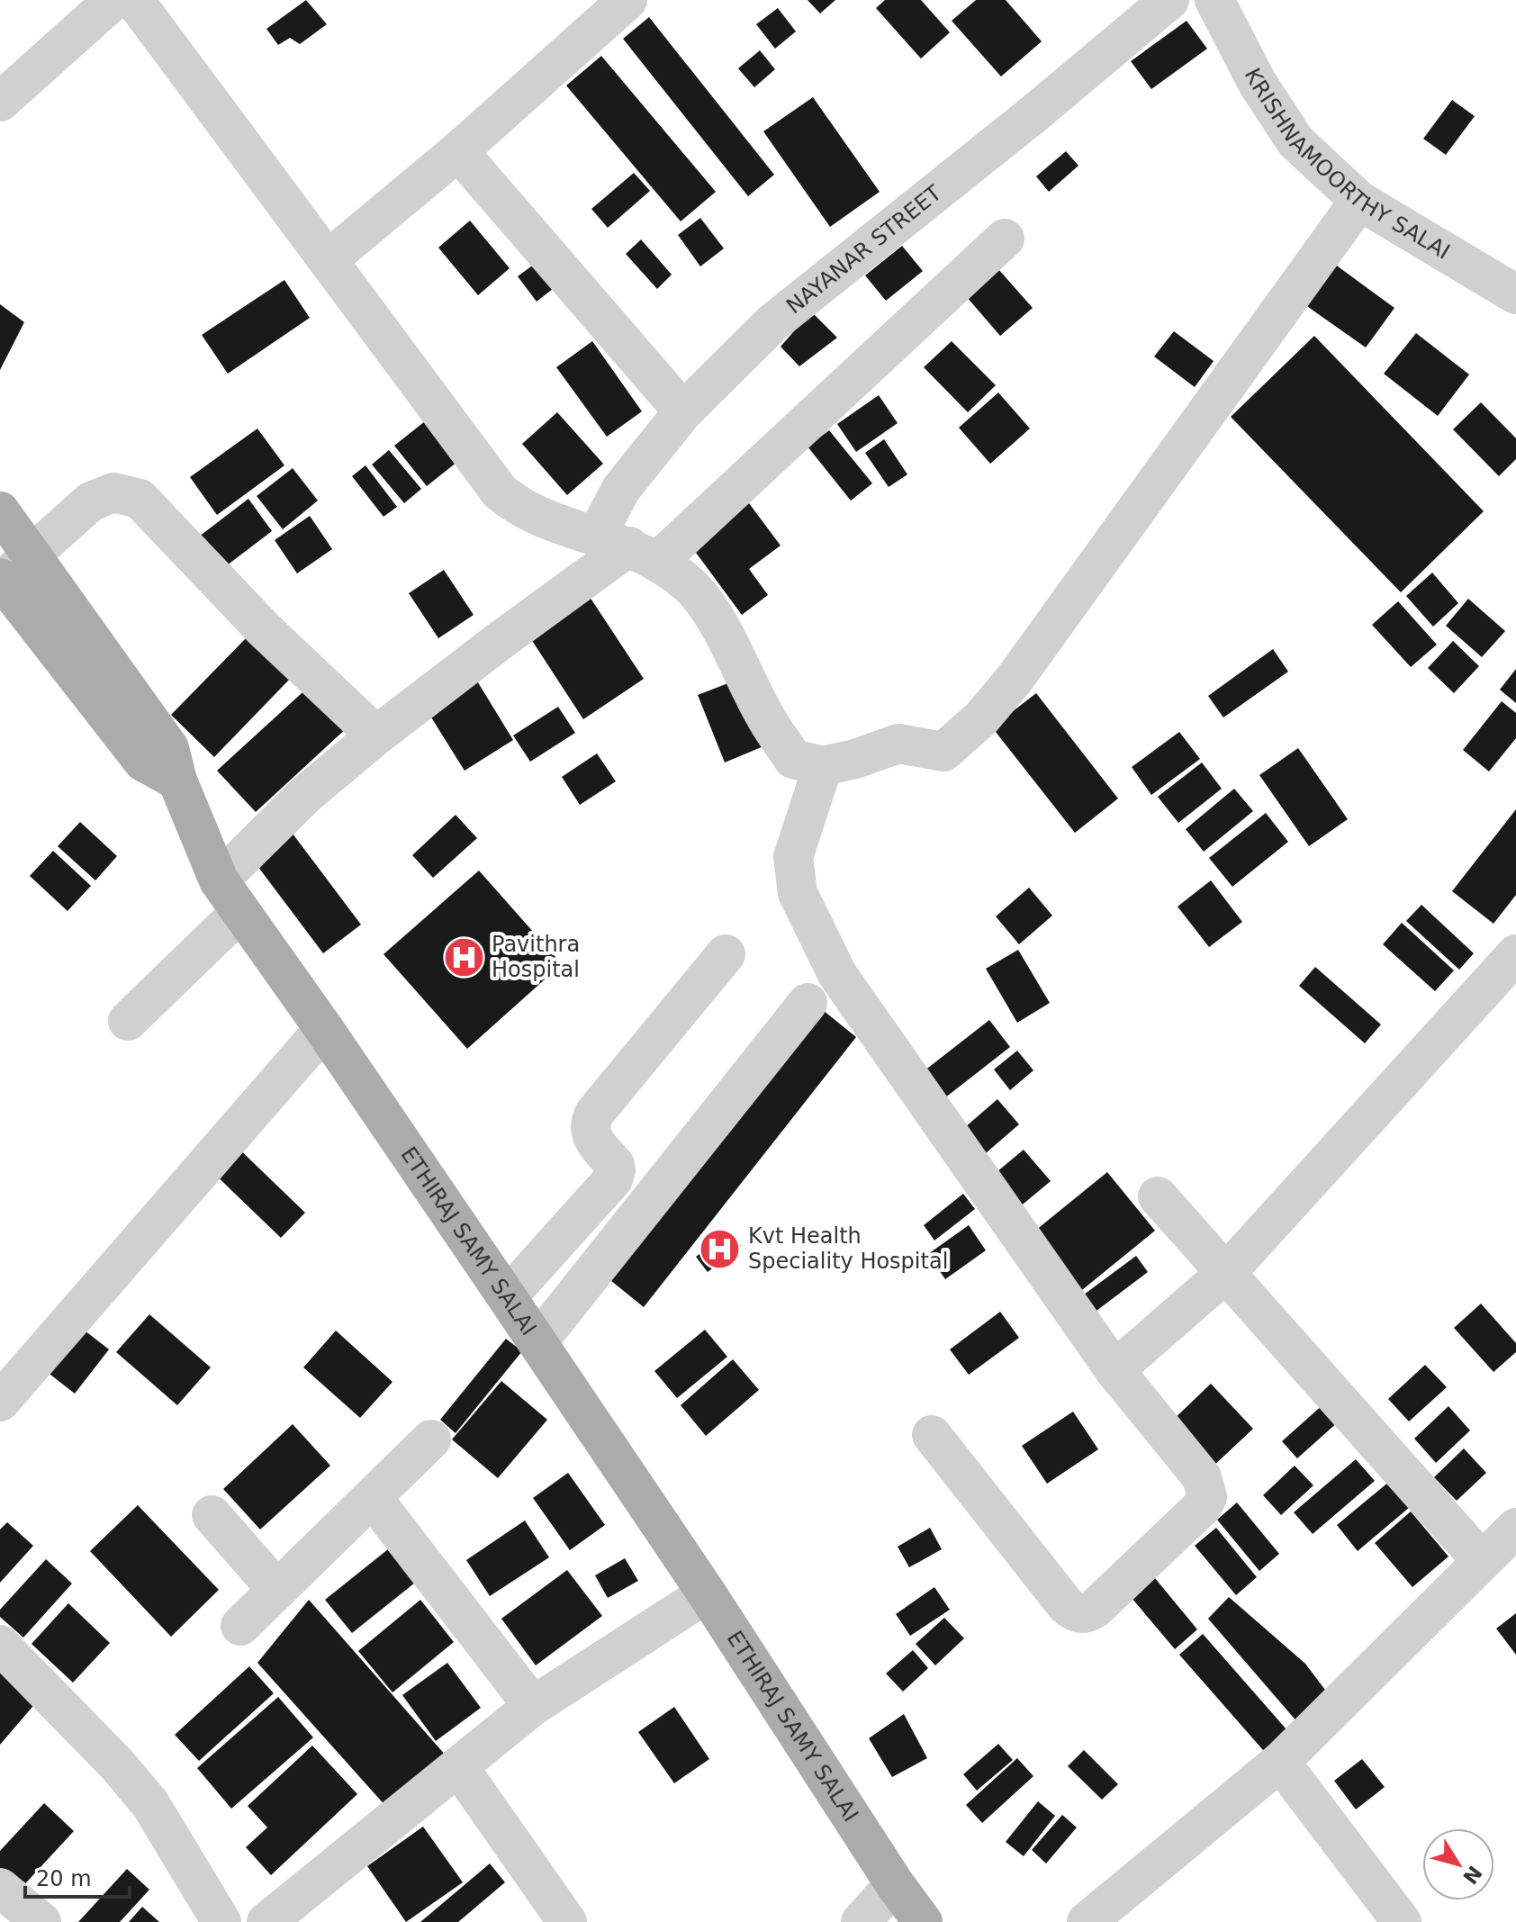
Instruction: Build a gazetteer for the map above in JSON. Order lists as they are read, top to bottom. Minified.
{"streets":{"main road":["ETHIRAJ SAMY SALAI"],"street":["KRISHNAMOORTHY SALAI","NAYANAR STREET"]},"places":{"hospital":["Pavithra Hospital","Kvt Health Speciality Hospital"]},"scale_bar":"20 m","north":"bottom right"}
